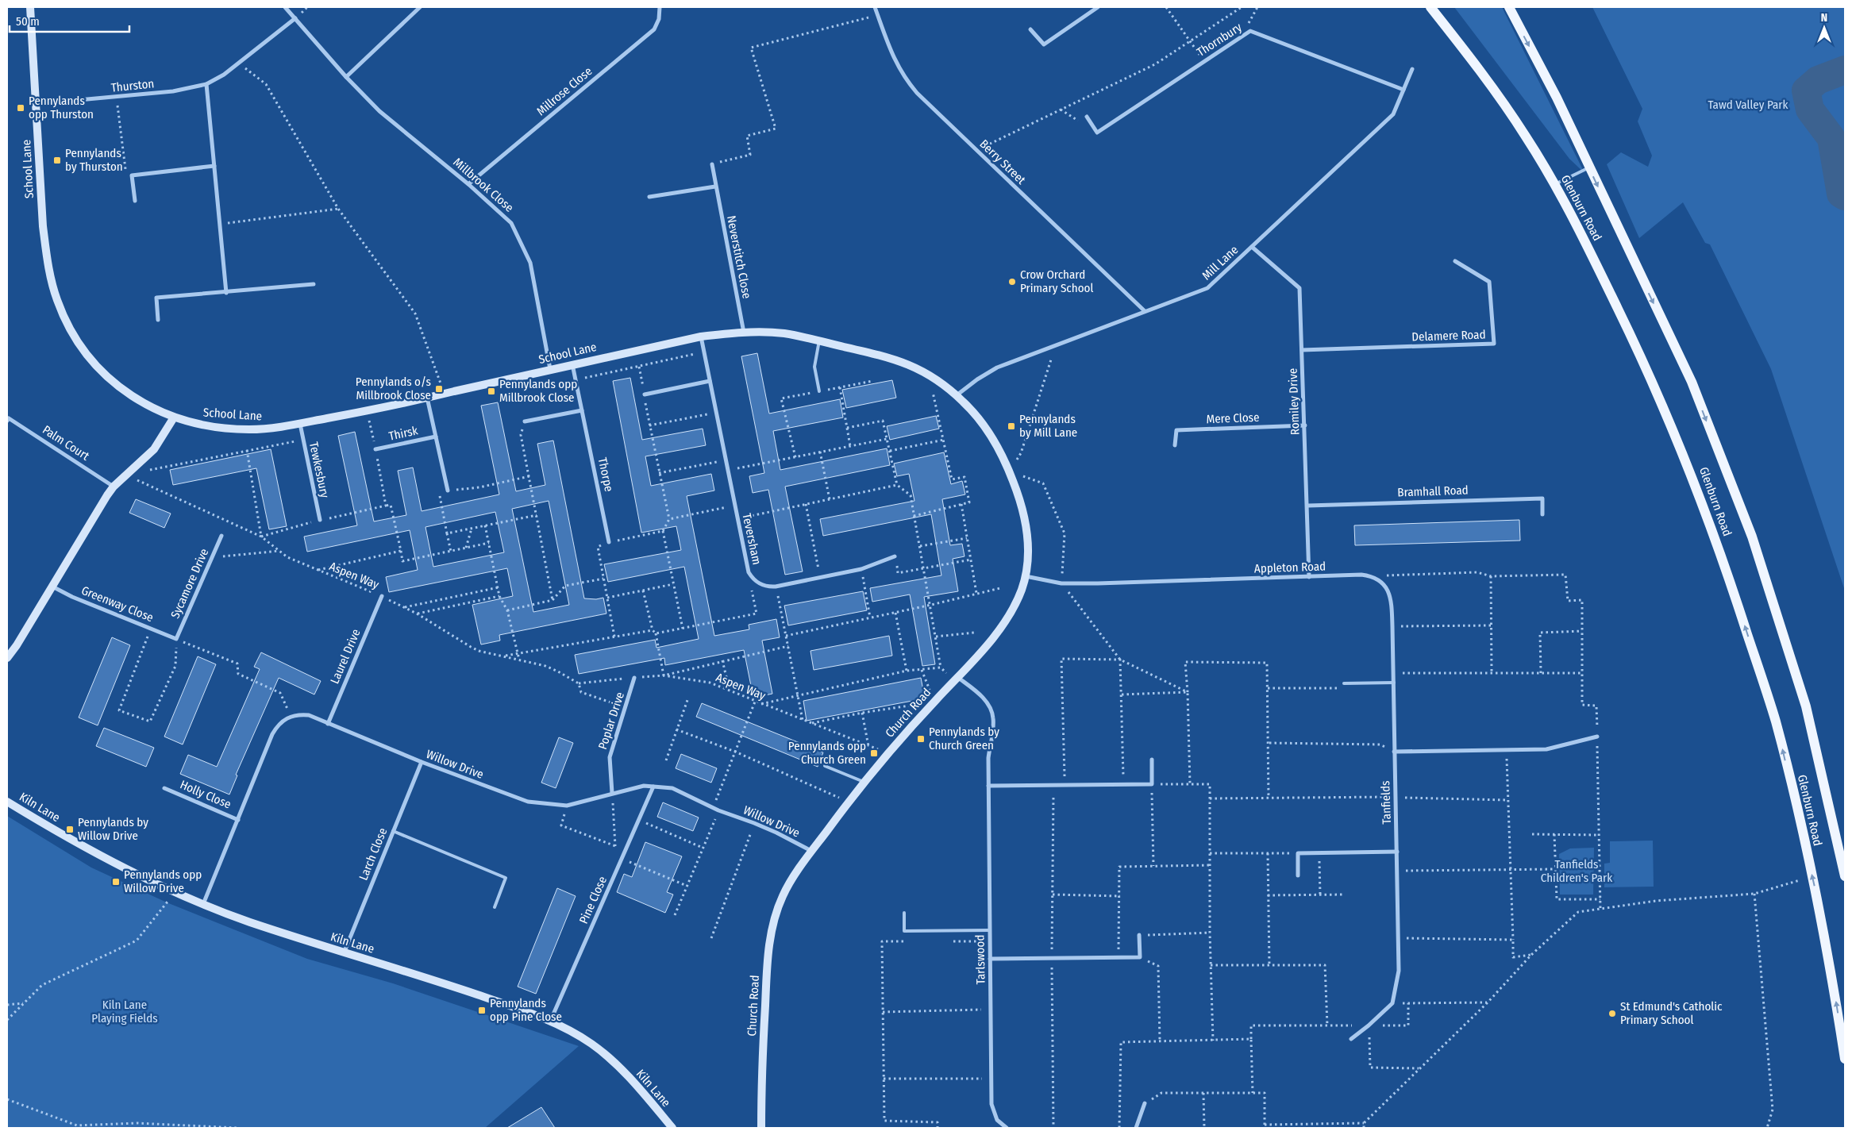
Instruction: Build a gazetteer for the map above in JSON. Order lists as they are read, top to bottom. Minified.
{"streets":{"main road":["Glenburn Road"],"street":["Thornbury","Thurston","Millrose Close","Berry Street","School Lane","Millbrook Close","Neverstitch Close","Mill Lane","Delamere Road","Romiley Drive","Mere Close","Thirsk","Palm Court","Tewkesbury","Thorpe","Bramhall Road","Teversham","Appleton Road","Sycamore Drive","Greenway Close","Laurel Drive","Church Road","Poplar Drive","Willow Drive","Holly Close","Tanfields","Kiln Lane","Larch Close","Pine Close","Tarlswood"],"path":["Aspen Way"]},"crossings":[["Thornbury","Mill Lane"],["Thurston","School Lane"],["Thurston","Millbrook Close"],["Millrose Close","Millbrook Close"],["Berry Street","Mill Lane"],["School Lane","Millbrook Close"],["School Lane","Neverstitch Close"],["School Lane","Mill Lane"],["School Lane","Thirsk"],["School Lane","Tewkesbury"],["School Lane","Thorpe"],["School Lane","Teversham"],["School Lane","Church Road"],["Mill Lane","Romiley Drive"],["Mill Lane","Church Road"],["Delamere Road","Romiley Drive"],["Romiley Drive","Mere Close"],["Romiley Drive","Bramhall Road"],["Romiley Drive","Appleton Road"],["Appleton Road","Church Road"],["Aspen Way","Laurel Drive"],["Aspen Way","Church Road"],["Aspen Way","Poplar Drive"],["Sycamore Drive","Greenway Close"],["Laurel Drive","Willow Drive"],["Church Road","Willow Drive"],["Church Road","Tarlswood"],["Poplar Drive","Willow Drive"],["Willow Drive","Larch Close"],["Willow Drive","Pine Close"],["Kiln Lane","Larch Close"],["Kiln Lane","Pine Close"]],"parks":["Tawd Valley Park","Tanfields Children's Park","Kiln Lane Playing Fields"],"places":{"transit":["Pennylands opp Thurston","Pennylands by Thurston","Pennylands o/s Millbrook Close","Pennylands opp Millbrook Close","Pennylands by Mill Lane","Pennylands by Church Green","Pennylands opp Church Green","Pennylands by Willow Drive","Pennylands opp Willow Drive","Pennylands opp Pine Close"],"other":["Crow Orchard Primary School","St Edmund's Catholic Primary School"]},"scale_bar":"50 m","north":"top"}
